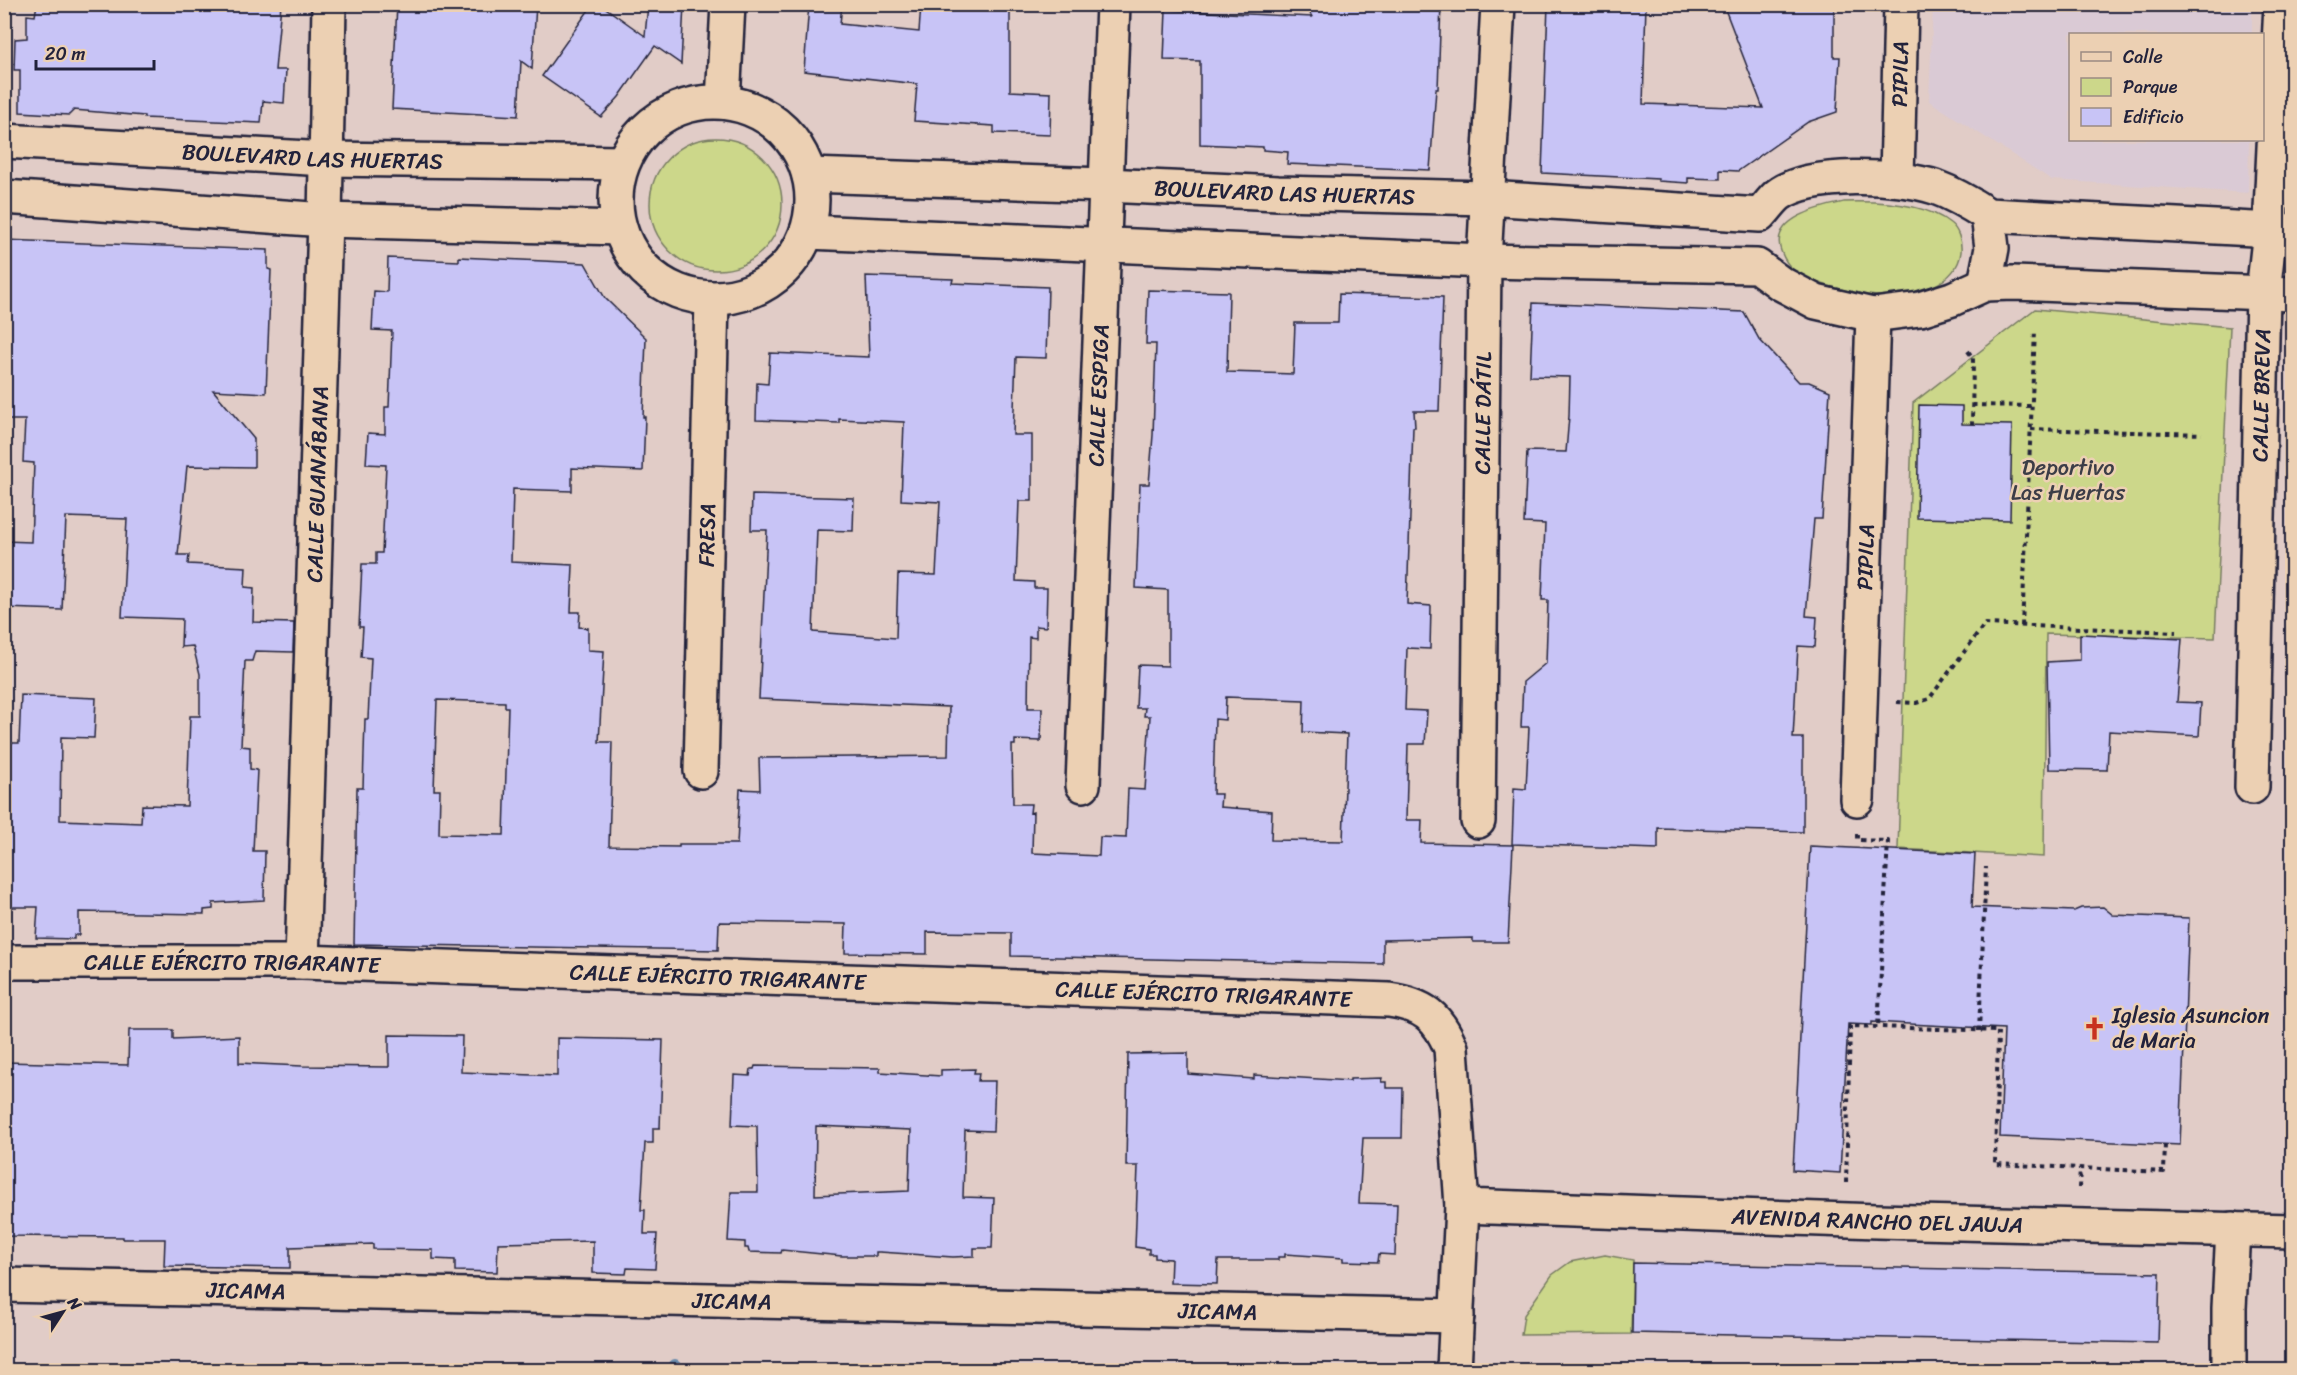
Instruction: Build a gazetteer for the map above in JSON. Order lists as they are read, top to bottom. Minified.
{"streets":{"street":["PIPILA","BOULEVARD LAS HUERTAS","CALLE ESPIGA","CALLE BREVA","CALLE DÁTIL","CALLE GUANÁBANA","FRESA","CALLE EJÉRCITO TRIGARANTE","AVENIDA RANCHO DEL JAUJA","JICAMA"]},"crossings":[["PIPILA","BOULEVARD LAS HUERTAS"],["BOULEVARD LAS HUERTAS","CALLE ESPIGA"],["BOULEVARD LAS HUERTAS","CALLE DÁTIL"],["BOULEVARD LAS HUERTAS","CALLE GUANÁBANA"],["BOULEVARD LAS HUERTAS","FRESA"],["CALLE GUANÁBANA","CALLE EJÉRCITO TRIGARANTE"],["CALLE EJÉRCITO TRIGARANTE","AVENIDA RANCHO DEL JAUJA"]],"parks":["Deportivo Las Huertas"],"places":{"church":["Iglesia Asuncion de Maria"]},"legend":["Calle","Parque","Edificio"],"scale_bar":"20 m","north":"top right"}
